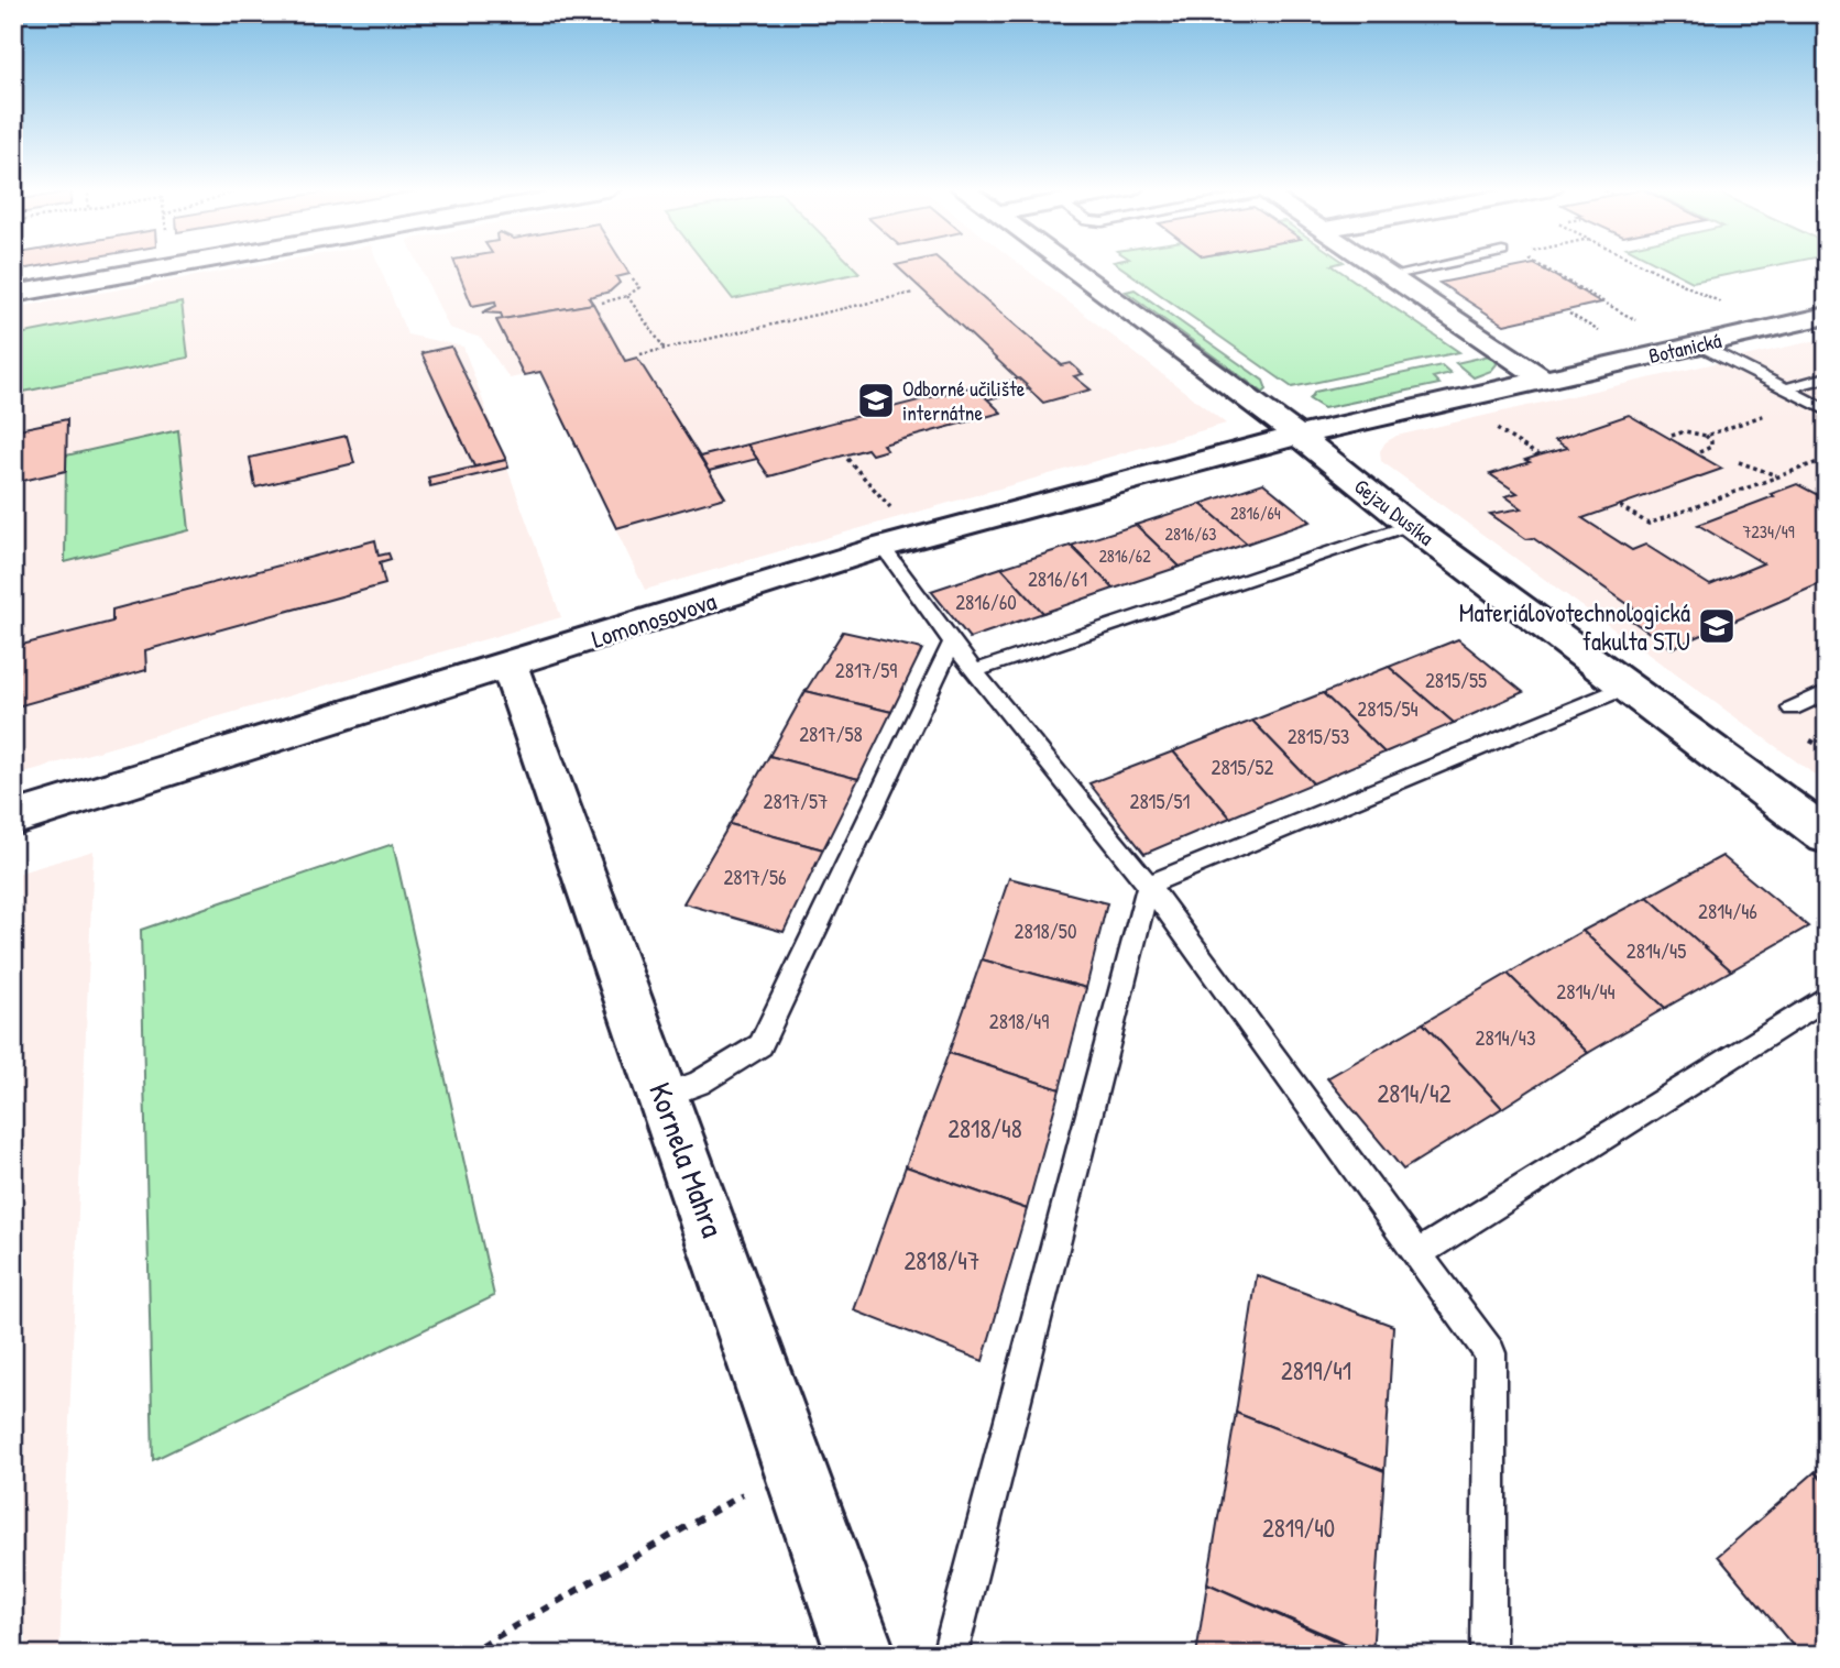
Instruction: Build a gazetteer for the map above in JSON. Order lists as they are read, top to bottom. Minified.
{"streets":{"street":["Botanická","Gejzu Dusíka","Lomonosovova","Kornela Mahra"]},"crossings":[["Botanická","Gejzu Dusíka"],["Botanická","Lomonosovova"],["Gejzu Dusíka","Lomonosovova"],["Lomonosovova","Kornela Mahra"]],"places":{"school or university":["Odborné učilište internátne","Materiálovotechnologická fakulta STU"]},"house_numbers":["2816/64","7234/49","2816/63","2816/62","2816/61","2816/60","2817/59","2815/55","2815/54","2817/58","2815/53","2815/52","2817/57","2815/51","2817/56","2814/46","2818/50","2814/45","2814/44","2818/49","2814/43","2814/42","2818/48","2818/47","2819/41","2819/40"]}
